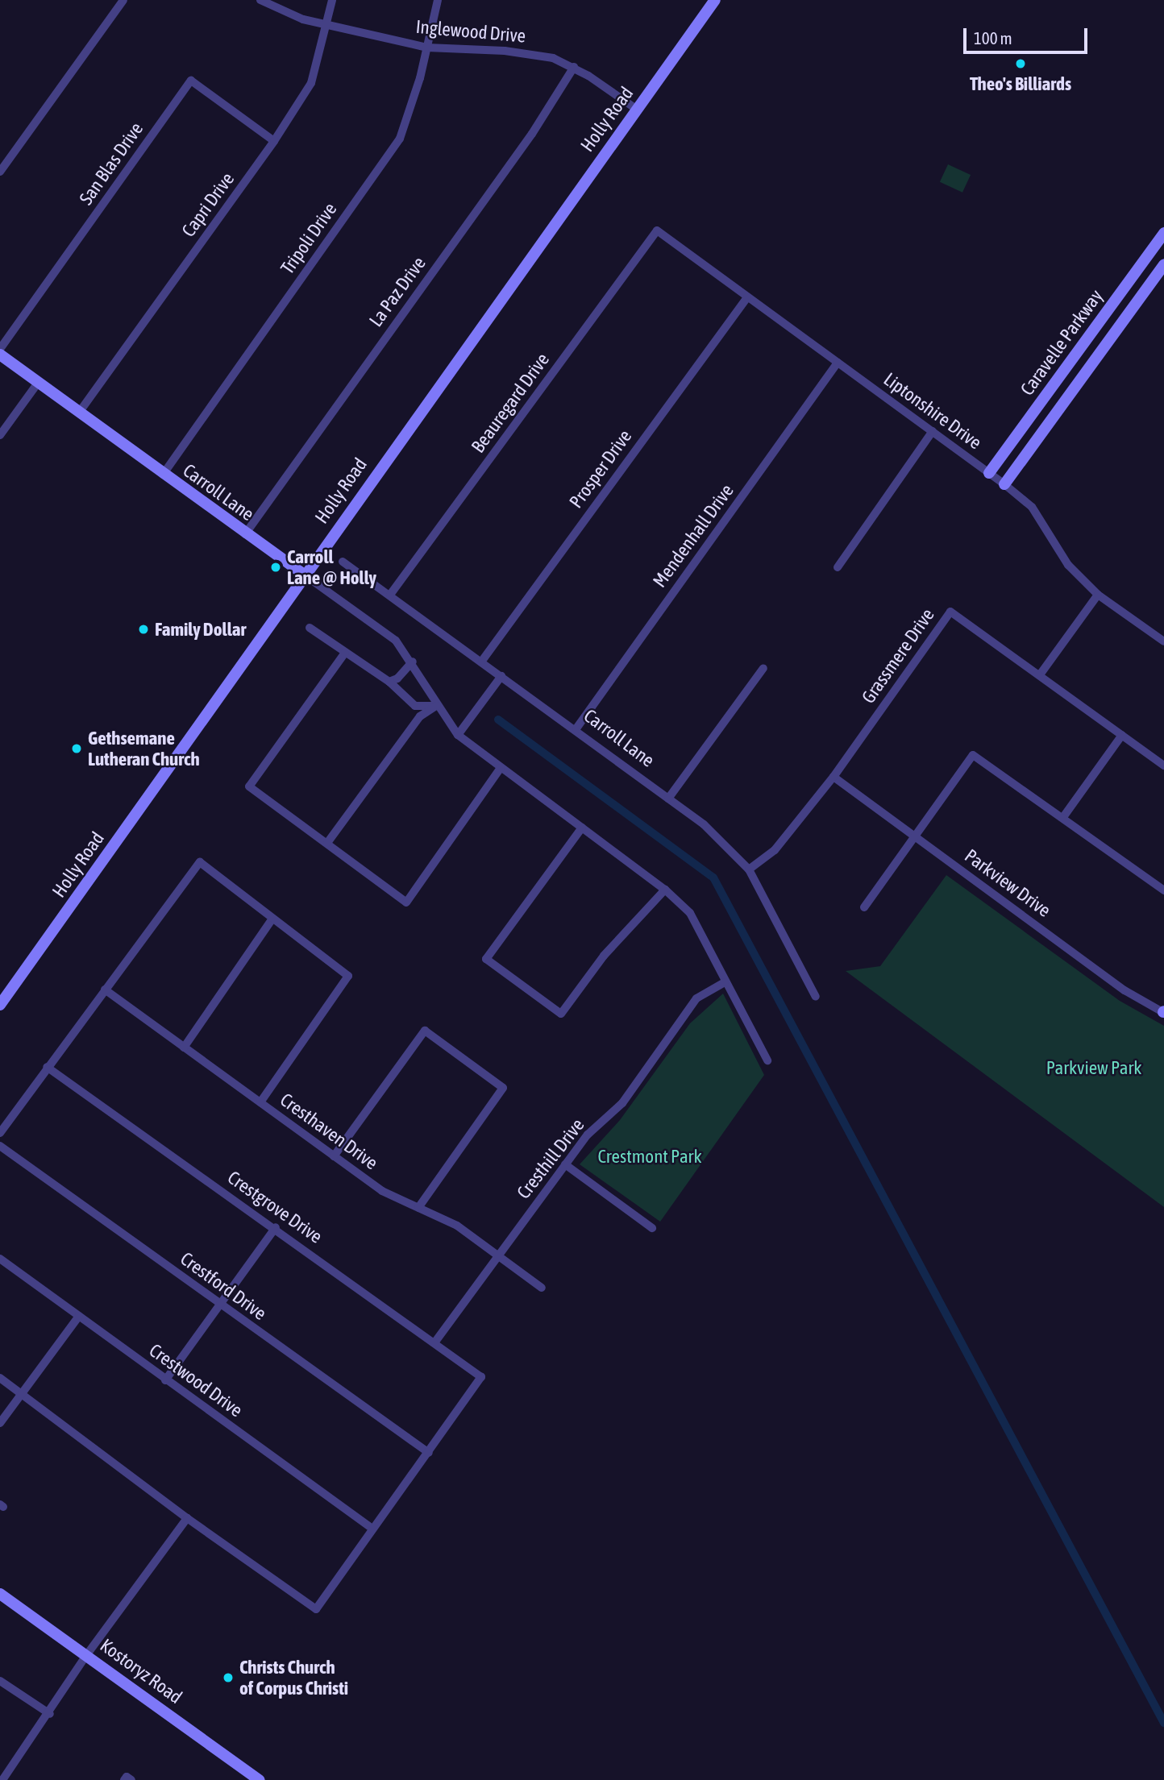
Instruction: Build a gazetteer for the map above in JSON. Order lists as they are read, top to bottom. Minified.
{"streets":{"main road":["Holly Road","Caravelle Parkway","Carroll Lane","Kostoryz Road"],"street":["Inglewood Drive","San Blas Drive","Capri Drive","Tripoli Drive","La Paz Drive","Beauregard Drive","Liptonshire Drive","Prosper Drive","Mendenhall Drive","Grassmere Drive","Parkview Drive","Cresthaven Drive","Cresthill Drive","Crestgrove Drive","Crestford Drive","Crestwood Drive"]},"crossings":[["Inglewood Drive","Holly Road"],["Inglewood Drive","Capri Drive"],["Inglewood Drive","Tripoli Drive"],["Inglewood Drive","La Paz Drive"],["Holly Road","Carroll Lane"],["San Blas Drive","Capri Drive"],["Capri Drive","Carroll Lane"],["Tripoli Drive","Carroll Lane"],["La Paz Drive","Carroll Lane"],["Caravelle Parkway","Liptonshire Drive"],["Beauregard Drive","Liptonshire Drive"],["Beauregard Drive","Carroll Lane"],["Liptonshire Drive","Prosper Drive"],["Liptonshire Drive","Mendenhall Drive"],["Prosper Drive","Carroll Lane"],["Carroll Lane","Mendenhall Drive"],["Carroll Lane","Grassmere Drive"],["Carroll Lane","Cresthill Drive"],["Grassmere Drive","Parkview Drive"],["Cresthaven Drive","Cresthill Drive"],["Cresthill Drive","Crestgrove Drive"],["Crestgrove Drive","Crestford Drive"]],"parks":["Parkview Park","Crestmont Park"],"places":["Theo's Billiards","Carroll Lane @ Holly","Family Dollar","Gethsemane Lutheran Church","Christs Church of Corpus Christi"],"scale_bar":"100 m"}
